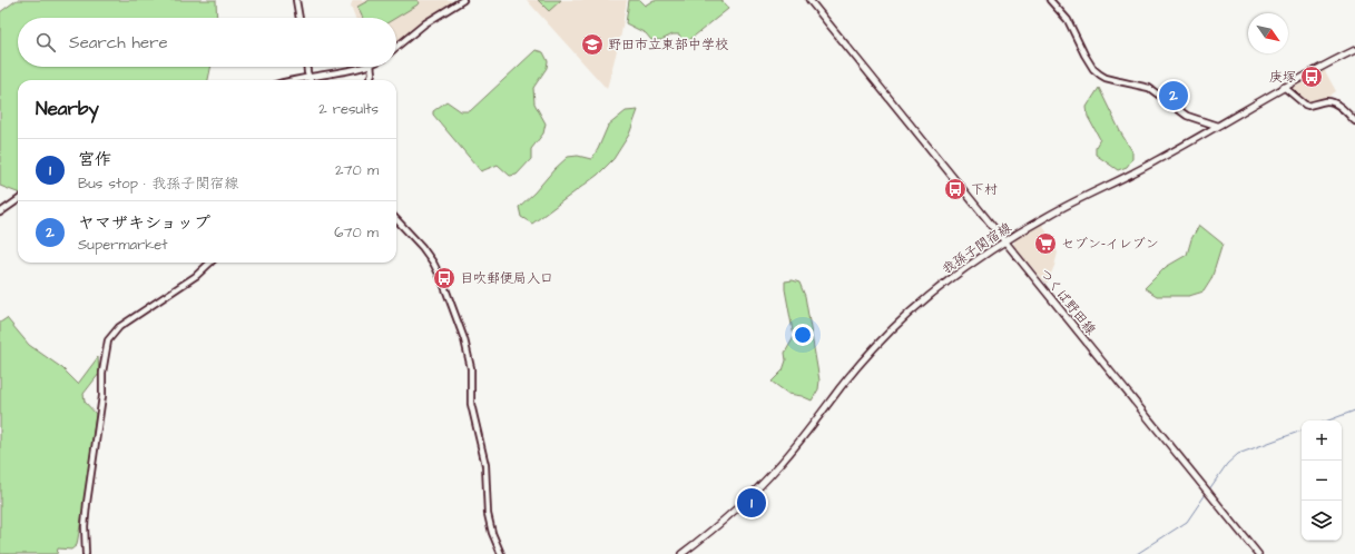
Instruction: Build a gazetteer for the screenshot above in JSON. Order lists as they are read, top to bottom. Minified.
{"streets":{"main road":["我孫子関宿線","つくば野田線"]},"crossings":[["我孫子関宿線","つくば野田線"]],"places":{"school or university":["野田市立東部中学校"],"bus stop":["庚塚","下村","目吹郵便局入口"],"supermarket":["セブン-イレブン"]},"north":"bottom right","page":{"search":"Search here","pins":["2","1"],"heading":["Nearby","2 results"],"list":[{"mark":"1","name":"宮作","note":"Bus stop · 我孫子関宿線","value":"270 m"},{"mark":"2","name":"ヤマザキショップ","note":"Supermarket","value":"670 m"}],"map_buttons":["+","−"]}}
